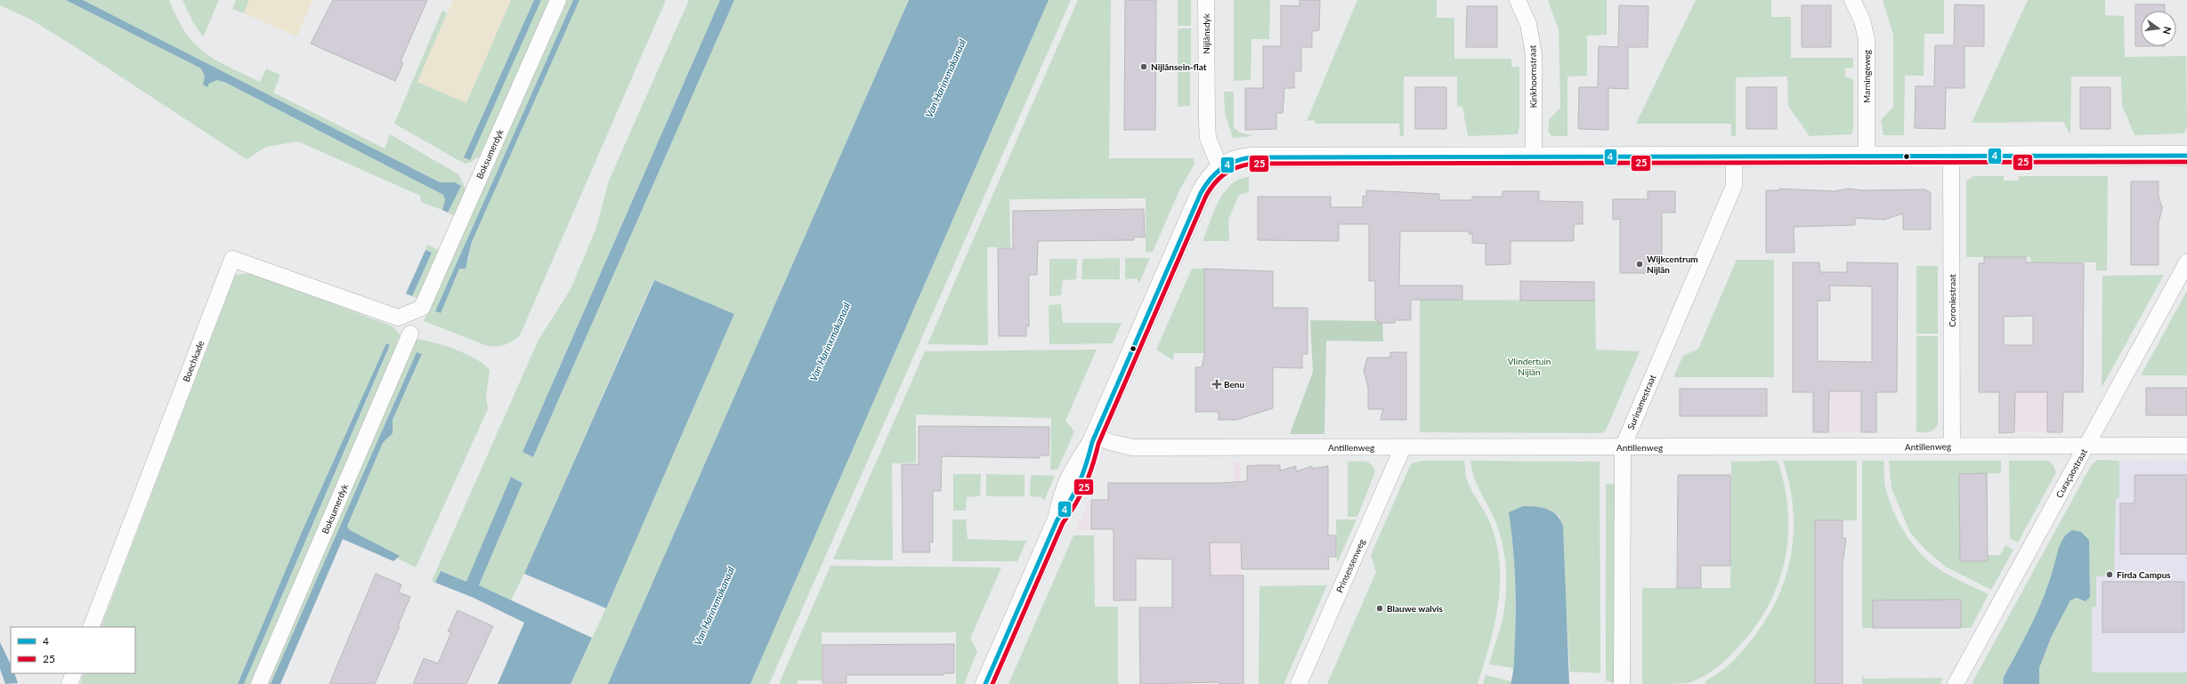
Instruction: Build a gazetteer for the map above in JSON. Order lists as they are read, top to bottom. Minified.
{"streets":{"street":["Nijlânsdyk","Kinkhoornstraat","Marningeweg","Boksumerdyk","Coroniestraat","Boechkade","Surinamestraat","Antillenweg","Curaçaostraat","Prinsessenweg"]},"crossings":[["Boksumerdyk","Boechkade"],["Coroniestraat","Antillenweg"],["Surinamestraat","Antillenweg"],["Antillenweg","Curaçaostraat"],["Antillenweg","Prinsessenweg"]],"water":["Van Harinxmakanaal"],"parks":["Vlindertuin Nijlân"],"places":{"other":["Nijlânsein-flat","Wijkcentrum Nijlân","Firda Campus","Blauwe walvis"],"health":["Benu"]},"lines":["transit line 4","transit line 25"],"legend":["4","25"],"north":"right"}
